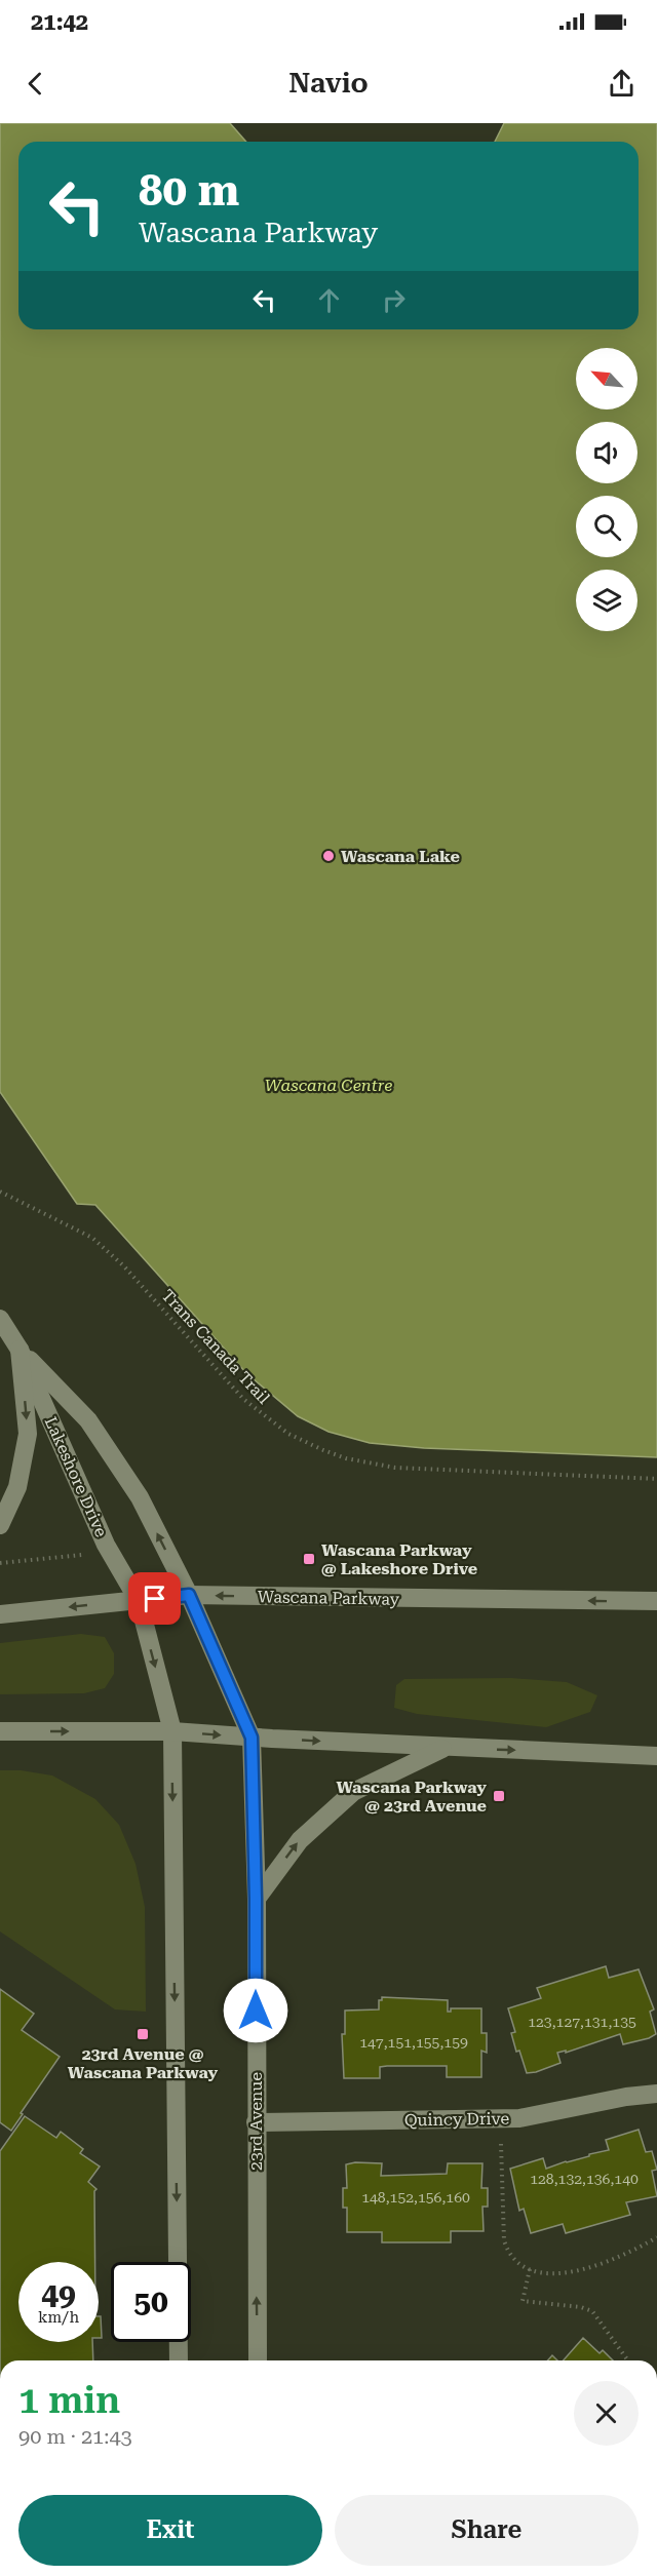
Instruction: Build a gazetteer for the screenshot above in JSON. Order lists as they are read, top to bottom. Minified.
{"streets":{"main road":["Lakeshore Drive","Wascana Parkway","Quincy Drive","23rd Avenue"],"path":["Trans Canada Trail"]},"crossings":[["Lakeshore Drive","Wascana Parkway"],["Lakeshore Drive","23rd Avenue"],["Wascana Parkway","23rd Avenue"],["Quincy Drive","23rd Avenue"]],"parks":["Wascana Centre"],"places":{"other":["Wascana Lake"],"transit":["Wascana Parkway @ Lakeshore Drive","Wascana Parkway @ 23rd Avenue","23rd Avenue @ Wascana Parkway"]},"house_numbers":["123,127,131,135","147,151,155,159","128,132,136,140","148,152,156,160"],"north":"top left","page":{"status":"21:42","header":"Navio","turn":["80 m","Wascana Parkway"],"speed":"49 km/h","limit":"50","heading":["1 min","90 m · 21:43"],"buttons":["Exit","Share"]}}
